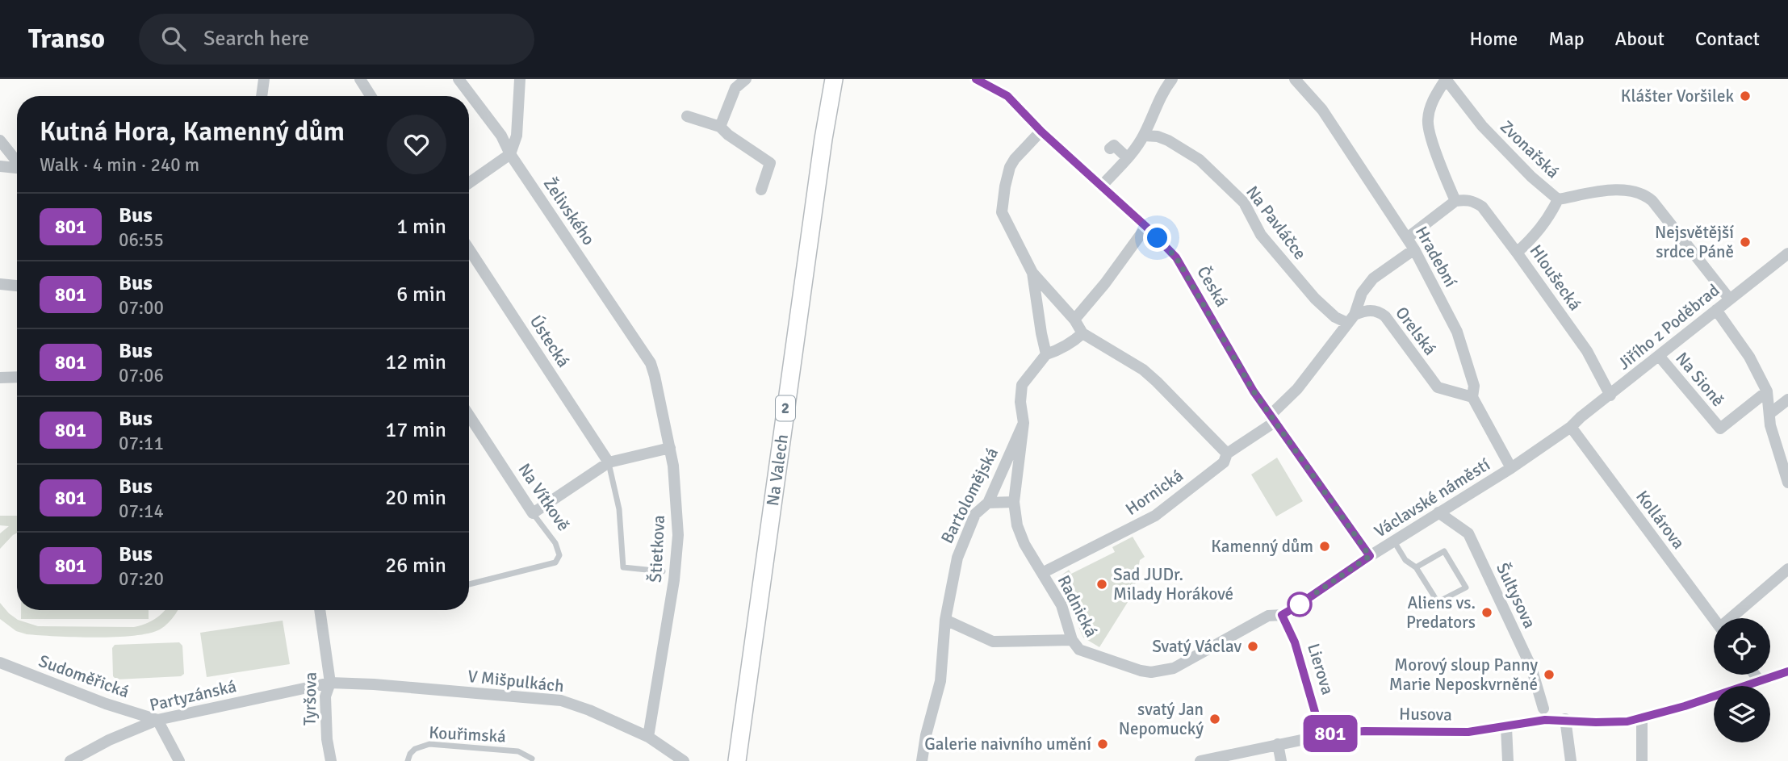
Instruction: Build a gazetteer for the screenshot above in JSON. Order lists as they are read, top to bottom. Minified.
{"streets":{"main road":["2","Na Valech"],"street":["Zvonařská","Želivského","Na Pavláčce","Hradební","Hloušecká","Česká","Jiřího z Poděbrad","Orelská","Ústecká","Na Sioně","Hornická","Bartolomějská","Na Vítkově","Václavské náměstí","Kollárova","Štietkova","Šultysova","Radnická","Lierova","Sudoměřická","V Mišpulkách","Partyzánská","Tyršova","Husova"],"lane":["Kouřimská"]},"crossings":[["Zvonařská","Jiřího z Poděbrad"],["Želivského","Štietkova"],["Na Pavláčce","Orelská"],["Hradební","Orelská"],["Hradební","Václavské náměstí"],["Hloušecká","Jiřího z Poděbrad"],["Česká","Hornická"],["Česká","Václavské náměstí"],["Jiřího z Poděbrad","Na Sioně"],["Jiřího z Poděbrad","Václavské náměstí"],["Jiřího z Poděbrad","Kollárova"],["Hornická","Radnická"],["Bartolomějská","Radnická"],["Václavské náměstí","Kollárova"],["Václavské náměstí","Šultysova"],["Václavské náměstí","Radnická"],["Václavské náměstí","Lierova"],["Štietkova","V Mišpulkách"],["Radnická","Lierova"],["Lierova","Husova"],["Sudoměřická","Partyzánská"],["V Mišpulkách","Partyzánská"],["V Mišpulkách","Tyršova"],["Partyzánská","Tyršova"]],"places":["Klášter Voršilek","Nejsvětější srdce Páně","Kamenný dům","Sad JUDr. Milady Horákové","Aliens vs. Predators","Svatý Václav","Morový sloup Panny Marie Neposkvrněné","svatý Jan Nepomucký","Galerie naivního umění"],"lines":["bus line 801"],"page":{"header":"Transo","search":"Search here","nav":["Home","Map","About","Contact"],"on_map":"801","heading":["Kutná Hora, Kamenný dům","Walk · 4 min · 240 m"],"list":[{"mark":"801","name":"Bus","note":"06:55","value":"1 min"},{"mark":"801","name":"Bus","note":"07:00","value":"6 min"},{"mark":"801","name":"Bus","note":"07:06","value":"12 min"},{"mark":"801","name":"Bus","note":"07:11","value":"17 min"},{"mark":"801","name":"Bus","note":"07:14","value":"20 min"},{"mark":"801","name":"Bus","note":"07:20","value":"26 min"}]}}
